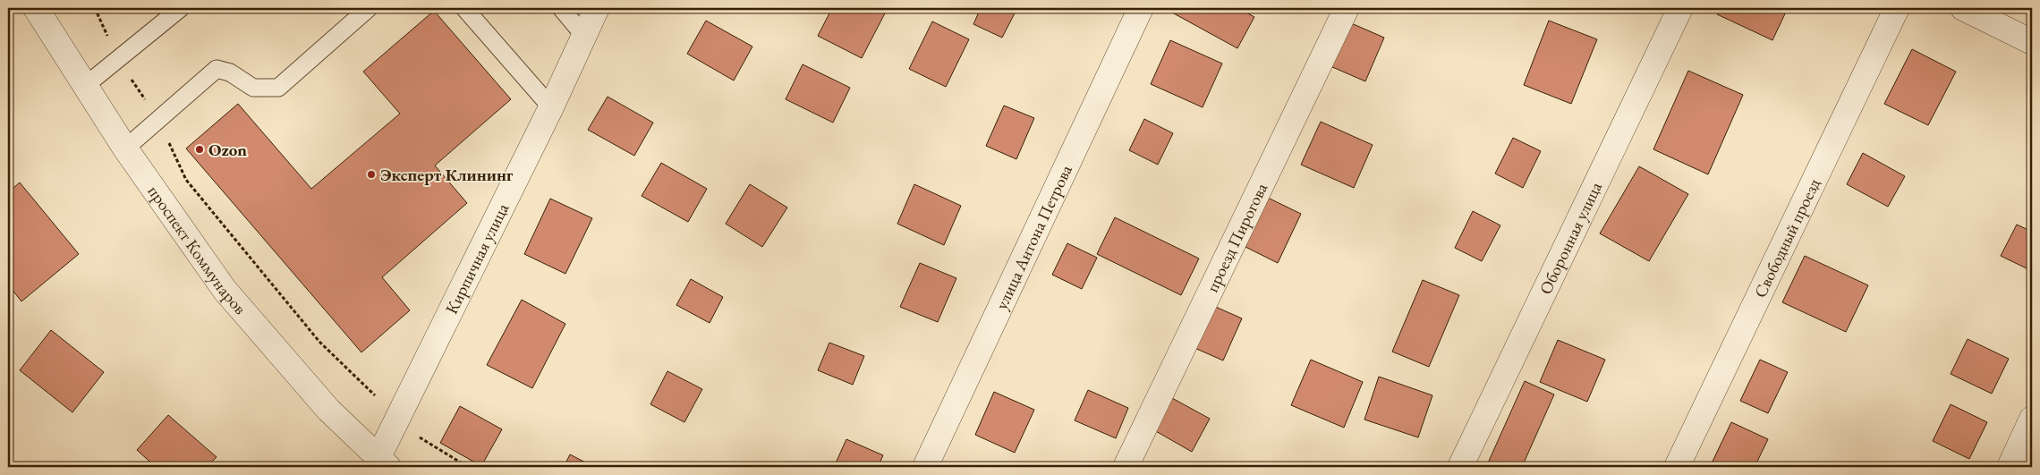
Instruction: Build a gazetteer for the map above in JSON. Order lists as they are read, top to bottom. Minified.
{"streets":{"street":["улица Антона Петрова","проезд Пирогова","Оборонная улица","Свободный проезд","проспект Коммунаров","Кирпичная улица"]},"crossings":[["проспект Коммунаров","Кирпичная улица"]],"places":["Ozon","Эксперт Клининг"]}
